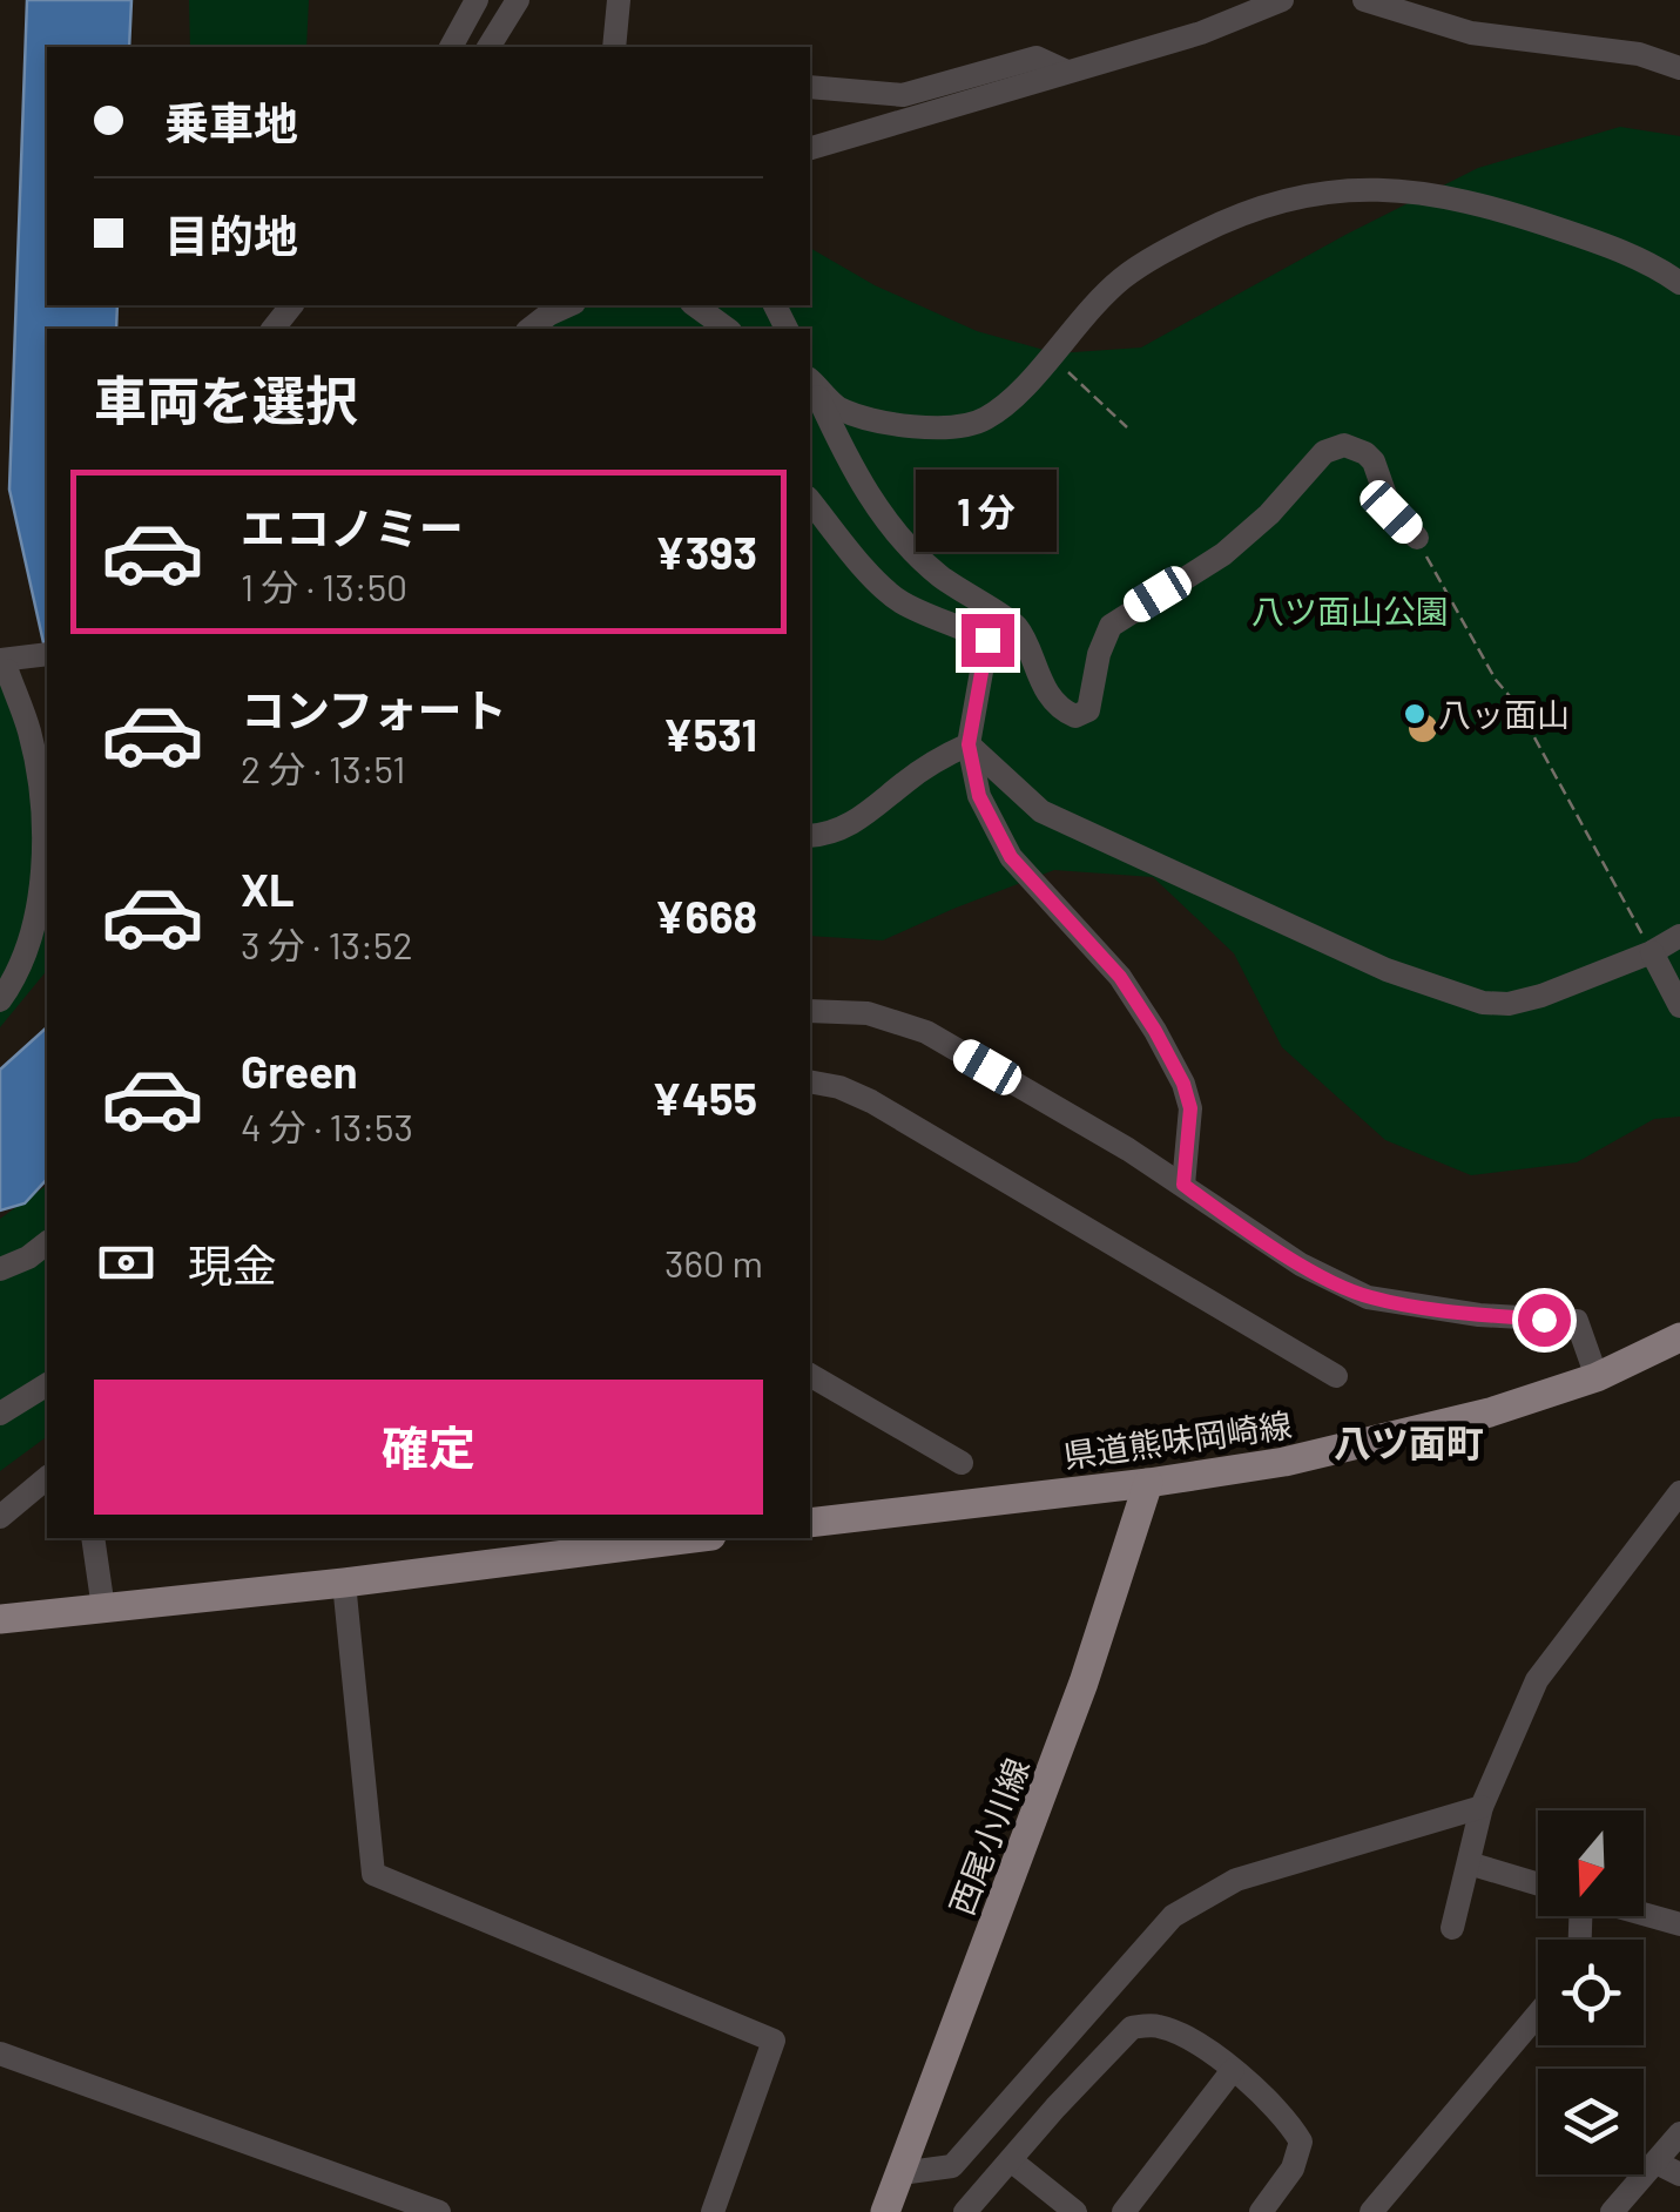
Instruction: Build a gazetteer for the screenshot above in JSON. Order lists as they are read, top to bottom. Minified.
{"streets":{"main road":["県道熊味岡崎線","西尾小川線"]},"crossings":[["県道熊味岡崎線","西尾小川線"]],"districts":["八ツ面町"],"parks":["八ツ面山公園"],"places":["八ッ面山"],"north":"bottom","page":{"banner":["乗車地","目的地"],"heading":"車両を選択","bubble":"1 分","list":[{"name":"エコノミー","note":"1 分 · 13:50","value":"¥393"},{"name":"コンフォート","note":"2 分 · 13:51","value":"¥531"},{"name":"XL","note":"3 分 · 13:52","value":"¥668"},{"name":"Green","note":"4 分 · 13:53","value":"¥455"}],"pay":["現金","360 m"],"buttons":"確定"}}
